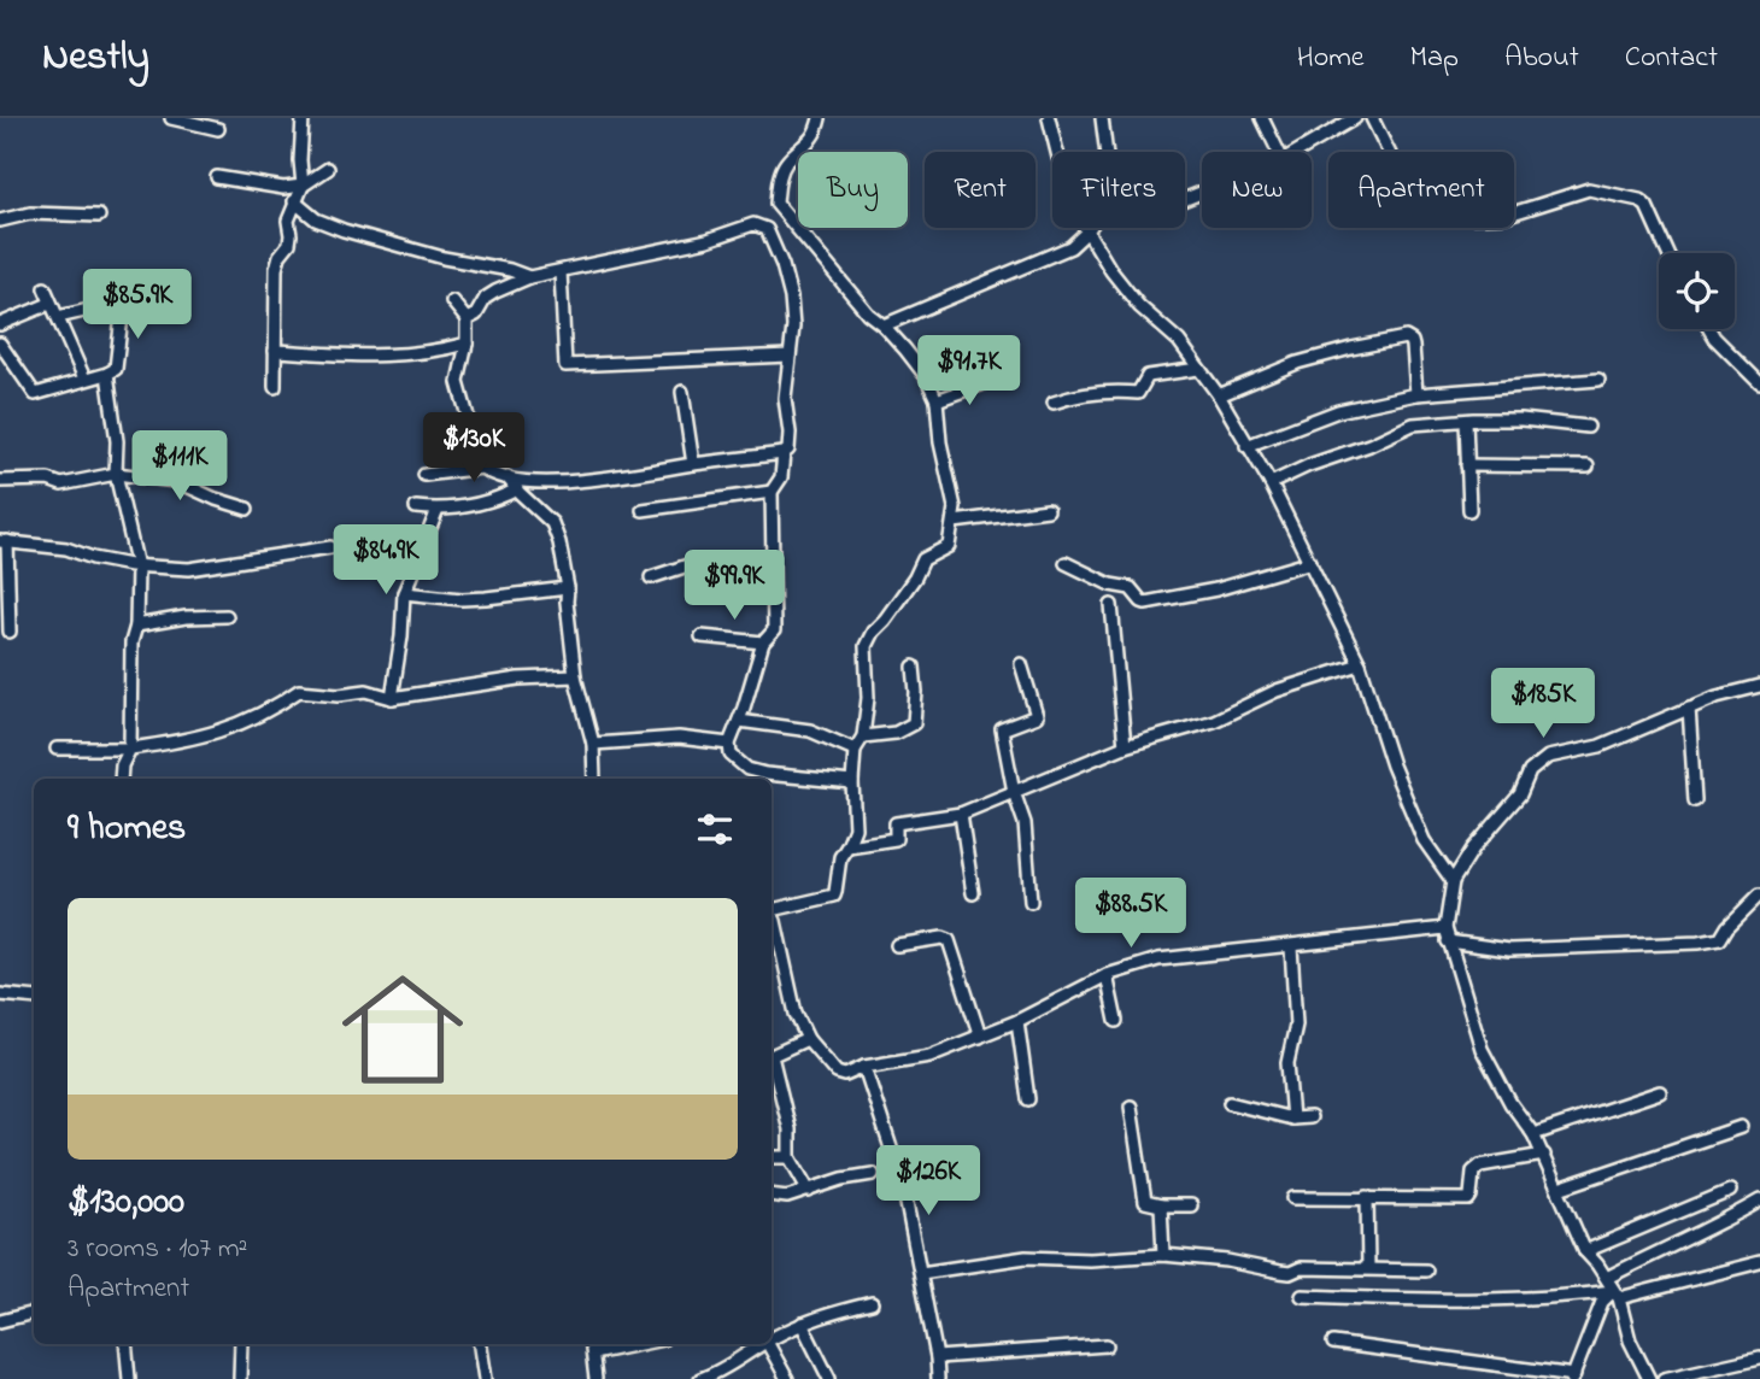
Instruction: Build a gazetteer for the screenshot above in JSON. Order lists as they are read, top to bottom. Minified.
{"page":{"header":"Nestly","nav":["Home","Map","About","Contact"],"chip":["Buy","Rent","Filters","New","Apartment"],"price":["$85.9K","$91.7K","$130K","$111K","$84.9K","$99.9K","$185K","$88.5K","$126K"],"heading":"9 homes","list":[{"name":"$130,000","note":"3 rooms · 107 m² · Apartment"}]}}
